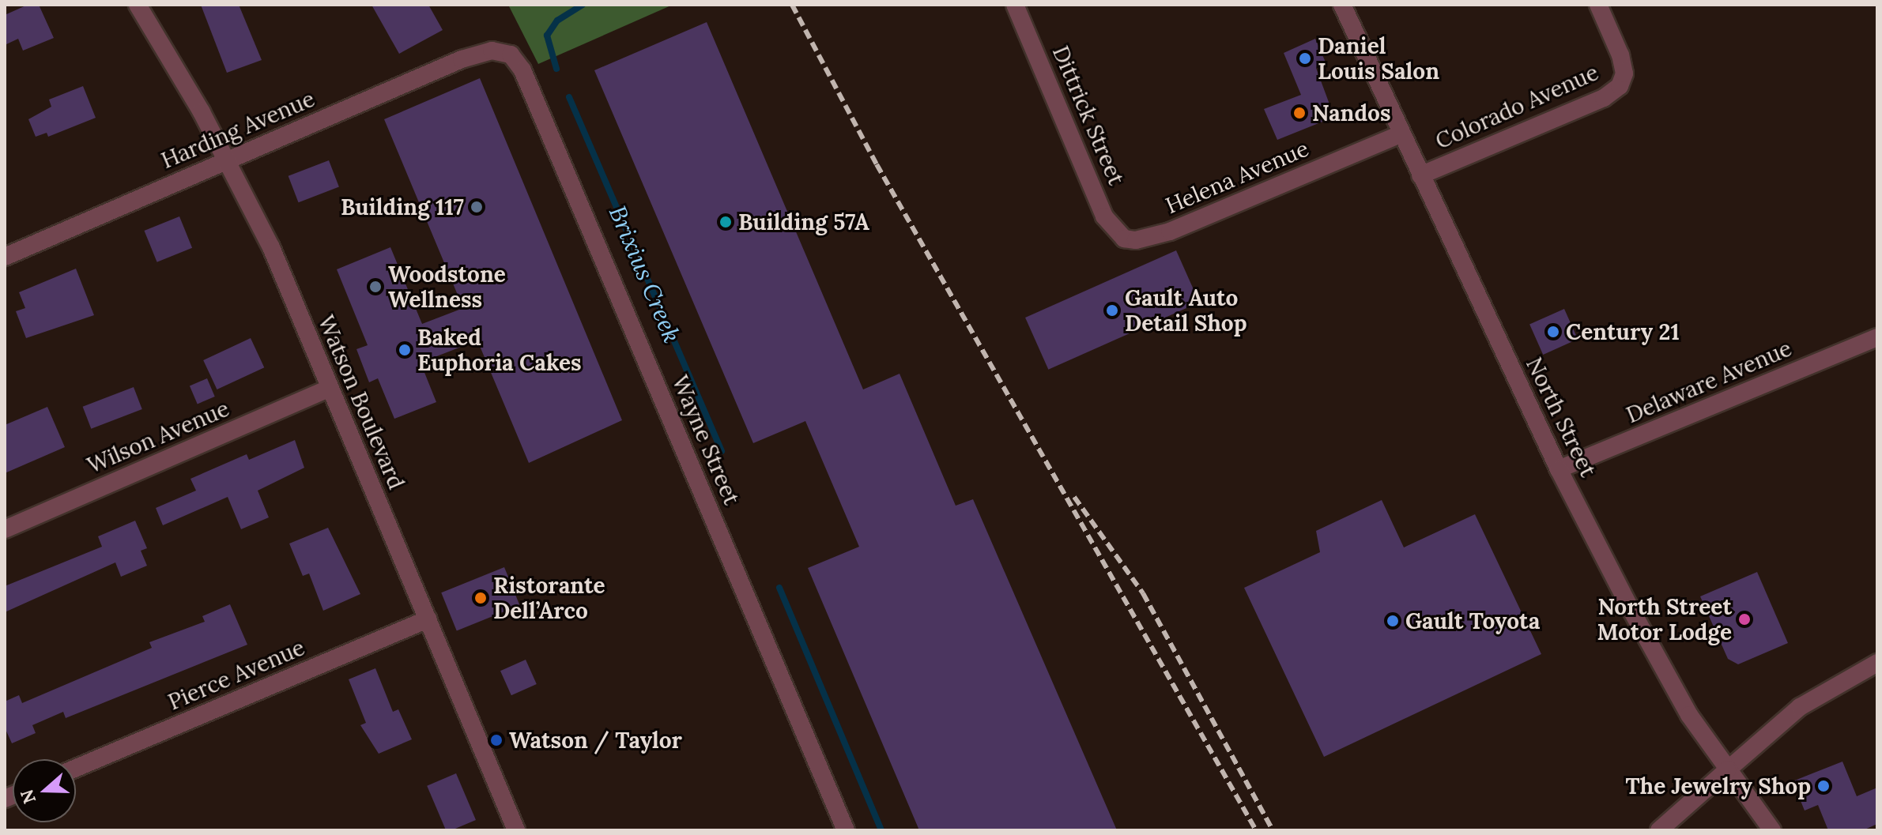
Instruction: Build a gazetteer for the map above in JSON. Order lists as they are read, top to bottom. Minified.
{"streets":{"street":["Colorado Avenue","Dittrick Street","Harding Avenue","Helena Avenue","Delaware Avenue","Watson Boulevard","North Street","Wilson Avenue","Wayne Street","Pierce Avenue"]},"crossings":[["Colorado Avenue","North Street"],["Dittrick Street","Helena Avenue"],["Harding Avenue","Watson Boulevard"],["Harding Avenue","Wayne Street"],["Helena Avenue","North Street"],["Delaware Avenue","North Street"],["Watson Boulevard","Wilson Avenue"],["Watson Boulevard","Pierce Avenue"]],"water":["Brixius Creek"],"places":["Daniel Louis Salon","Nandos","Building 117","Building 57A","Woodstone Wellness","Gault Auto Detail Shop","Century 21","Baked Euphoria Cakes","Ristorante Dell’Arco","North Street Motor Lodge","Gault Toyota","Watson / Taylor","The Jewelry Shop"],"north":"left"}
